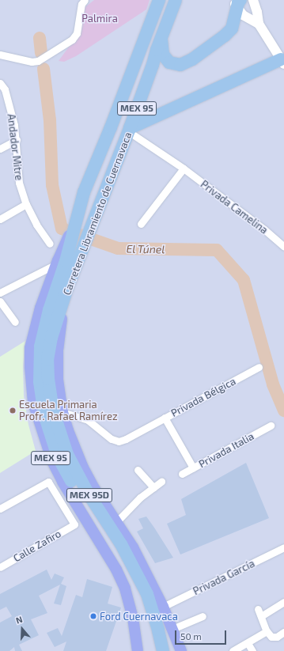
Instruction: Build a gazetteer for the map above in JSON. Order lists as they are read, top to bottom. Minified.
{"streets":{"highway":["MEX 95","Carretera Libramiento de Cuernavaca","MEX 95D"],"street":["Andador Mitre","Privada Camelina","Privada Bélgica","Privada Italia","Calle Zafiro","Privada García"]},"crossings":[["Privada Camelina","Carretera Libramiento de Cuernavaca"],["Carretera Libramiento de Cuernavaca","MEX 95D"],["Carretera Libramiento de Cuernavaca","Privada García"],["Privada Bélgica","Privada Italia"]],"water":["El Túnel"],"parks":["Palmira"],"places":["Escuela Primaria Profr. Rafael Ramírez","Ford Cuernavaca"],"scale_bar":"50 m","north":"top"}
